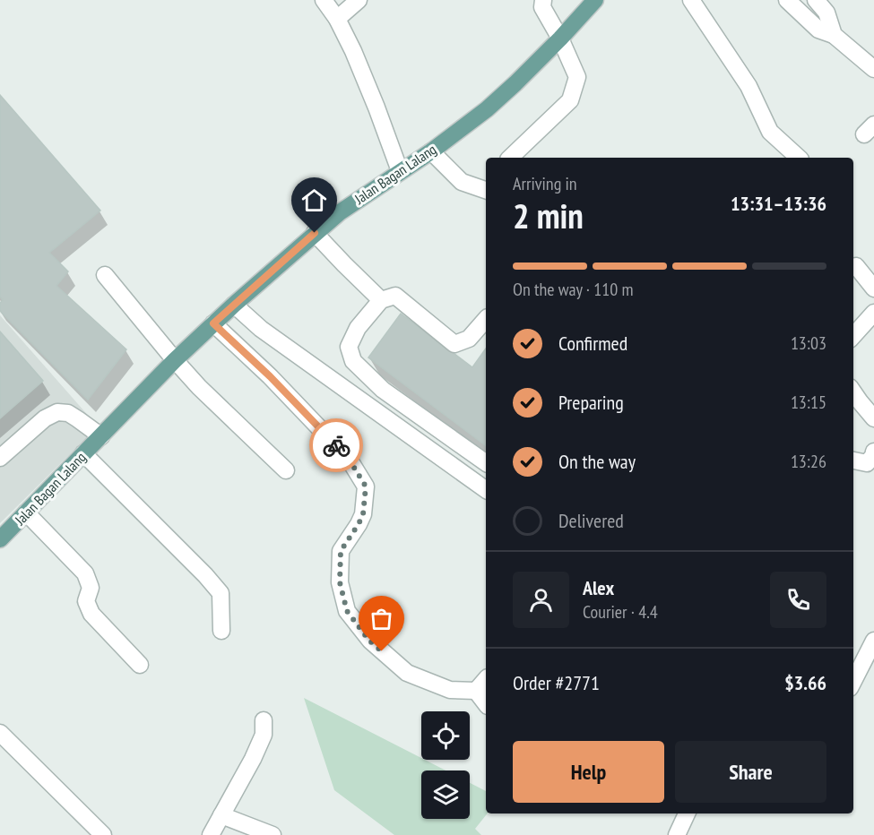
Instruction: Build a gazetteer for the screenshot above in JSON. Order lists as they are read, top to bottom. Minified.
{"streets":{"main road":["Jalan Bagan Lalang"]},"page":{"heading":["2 min","Arriving in","13:31–13:36"],"panel":["Alex","Courier · 4.4","Order #2771","$3.66"],"bar":"On the way · 110 m","list":[["Confirmed","13:03"],["Preparing","13:15"],["On the way","13:26"],"Delivered"],"buttons":["Help","Share"]}}
